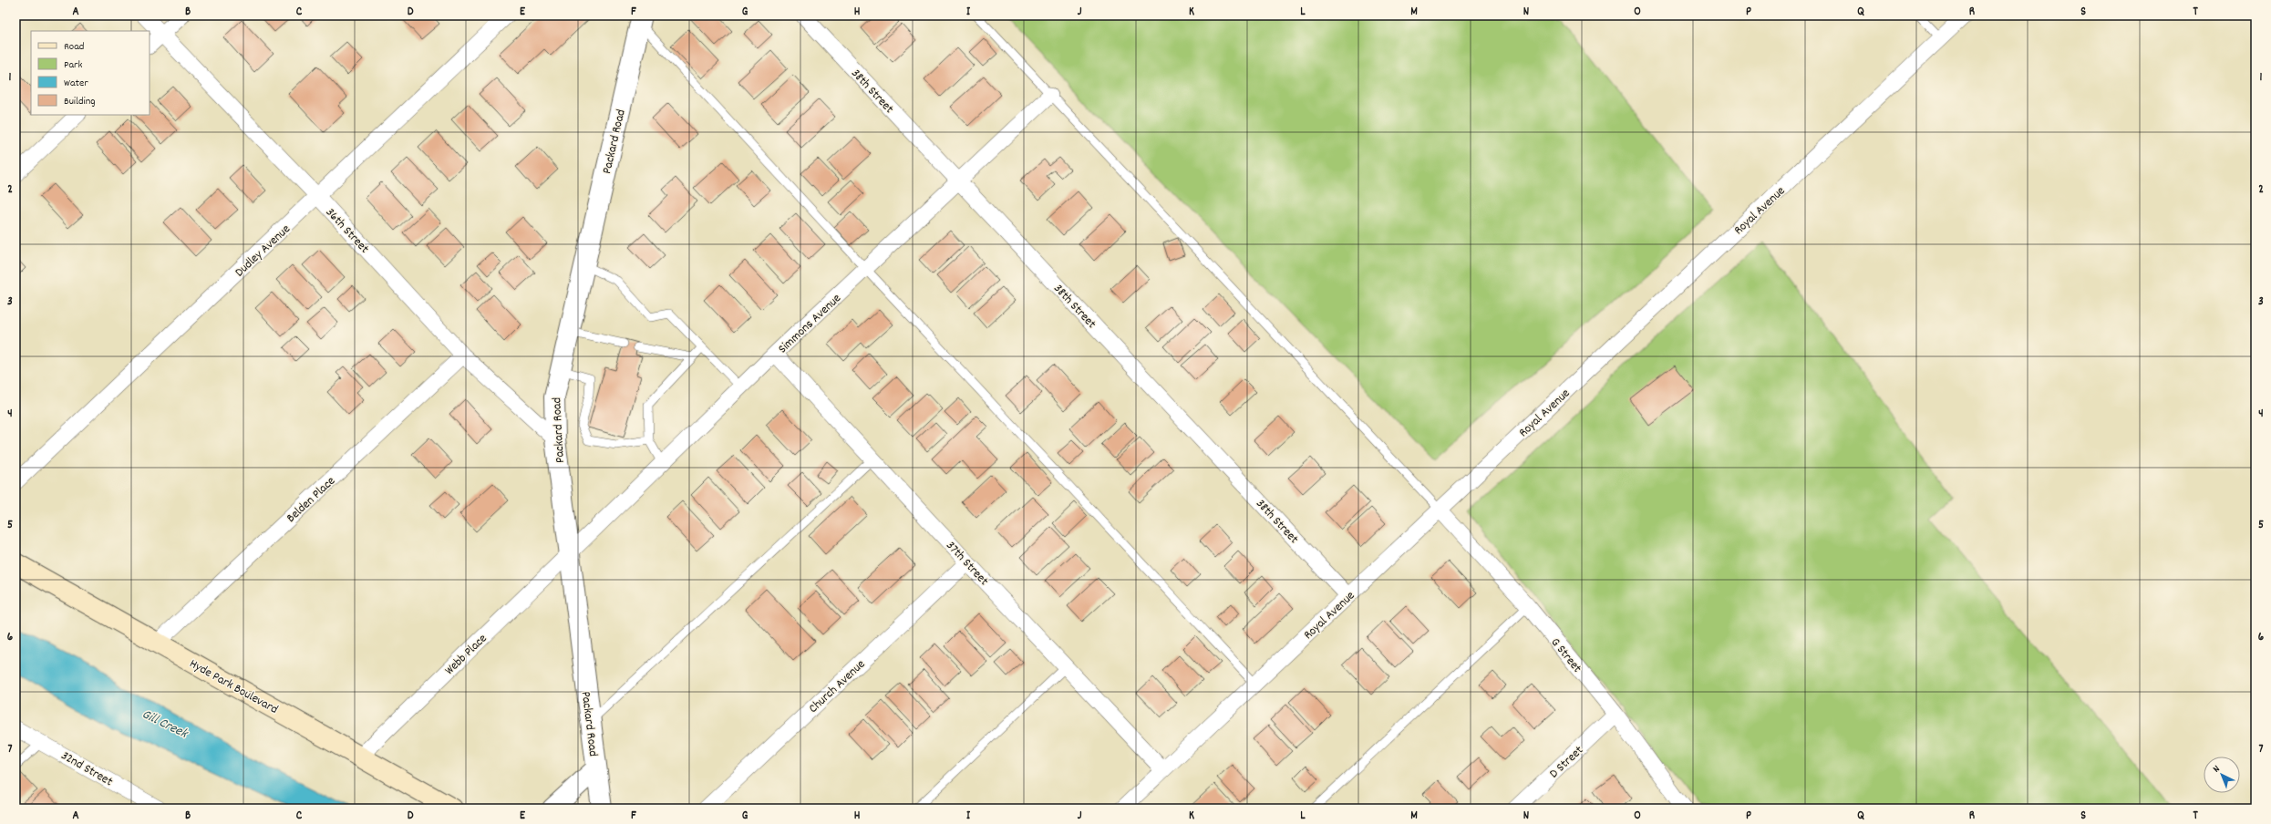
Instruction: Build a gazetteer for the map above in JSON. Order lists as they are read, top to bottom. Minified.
{"streets":{"main road":["Hyde Park Boulevard"],"street":["38th Street","Packard Road","Royal Avenue","36th Street","Dudley Avenue","Simmons Avenue","Belden Place","37th Street","Webb Place","G Street","Church Avenue","D Street","32nd Street"]},"crossings":[["38th Street","Royal Avenue"],["38th Street","Simmons Avenue"],["Packard Road","36th Street"],["Packard Road","Simmons Avenue"],["Packard Road","Webb Place"],["Royal Avenue","37th Street"],["Royal Avenue","G Street"],["36th Street","Dudley Avenue"],["36th Street","Belden Place"],["Simmons Avenue","37th Street"],["Simmons Avenue","Webb Place"],["Belden Place","Hyde Park Boulevard"],["37th Street","Church Avenue"],["Webb Place","Hyde Park Boulevard"],["G Street","D Street"]],"water":["Gill Creek"],"legend":["Road","Park","Water","Building"],"north":"top left","grid":{"columns":["A","B","C","D","E","F","G","H","I","J","K","L","M","N","O","P","Q","R","S","T"],"rows":["1","2","3","4","5","6","7"]}}
